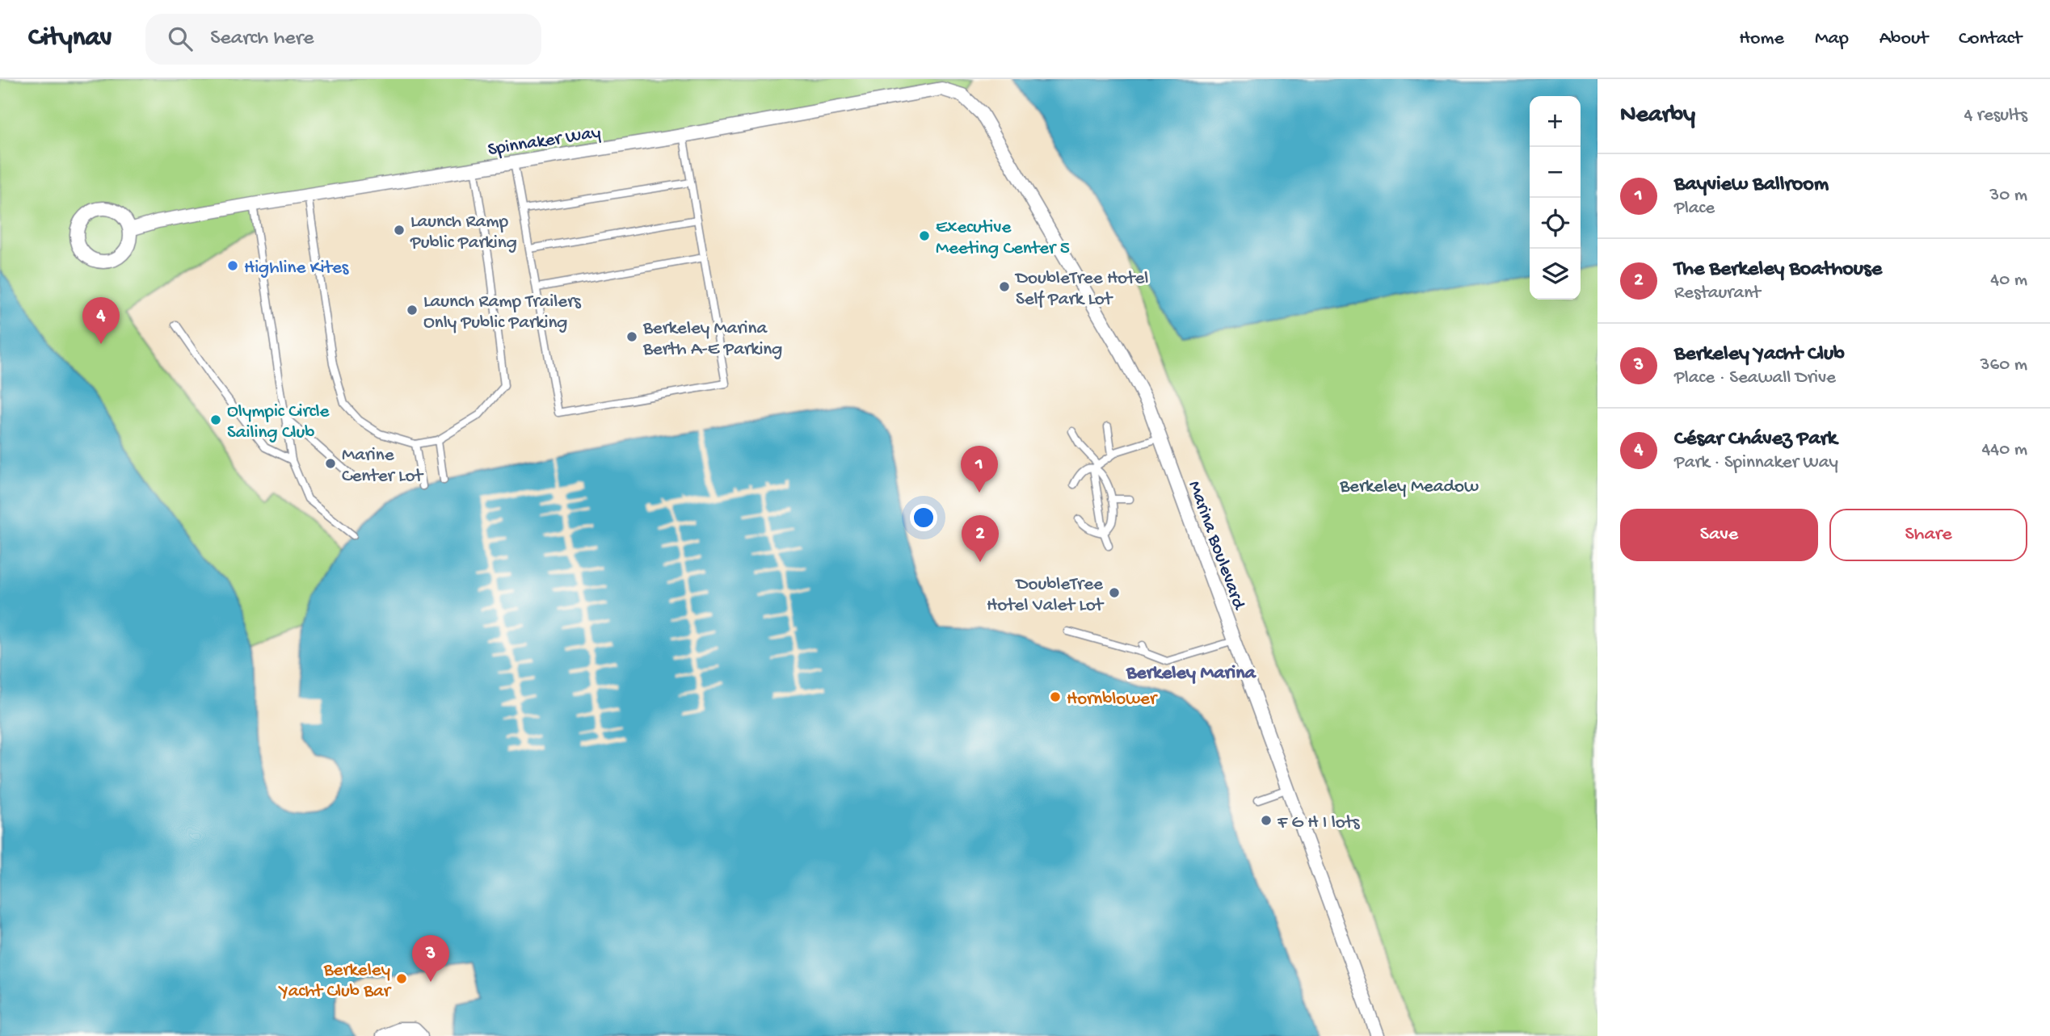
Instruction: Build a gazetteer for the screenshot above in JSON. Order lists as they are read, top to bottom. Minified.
{"streets":{"street":["Spinnaker Way","Marina Boulevard"]},"crossings":[["Spinnaker Way","Marina Boulevard"]],"districts":["Berkeley Marina"],"parks":["Berkeley Meadow"],"places":["Launch Ramp Public Parking","Executive Meeting Center 5","Highline Kites","DoubleTree Hotel Self Park Lot","Launch Ramp Trailers Only Public Parking","Berkeley Marina Berth A-E Parking","Olympic Circle Sailing Club","Marine Center Lot","DoubleTree Hotel Valet Lot","Hornblower","F G H I lots","Berkeley Yacht Club Bar"],"page":{"header":"Citynav","search":"Search here","nav":["Home","Map","About","Contact"],"heading":["Nearby","4 results"],"map_buttons":["+","−"],"list":[{"mark":"1","name":"Bayview Ballroom","note":"Place","value":"30 m"},{"mark":"2","name":"The Berkeley Boathouse","note":"Restaurant","value":"40 m"},{"mark":"3","name":"Berkeley Yacht Club","note":"Place · Seawall Drive","value":"360 m"},{"mark":"4","name":"César Chávez Park","note":"Park · Spinnaker Way","value":"440 m"}],"pins":["4","1","2","3"],"buttons":["Save","Share"]}}
